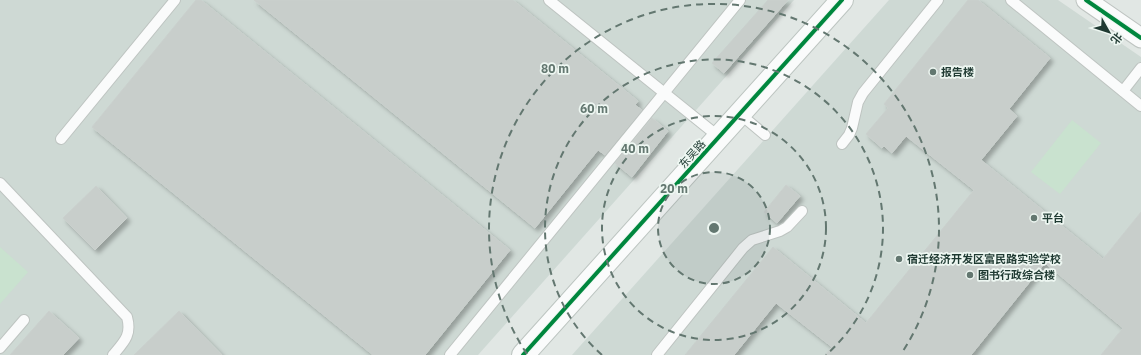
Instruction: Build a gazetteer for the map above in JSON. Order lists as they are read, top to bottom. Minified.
{"streets":{"street":["东吴路"]},"places":["报告楼","平台","宿迁经济开发区富民路实验学校","图书行政综合楼"],"north":"bottom right","rings":["80 m","60 m","40 m","20 m"]}
